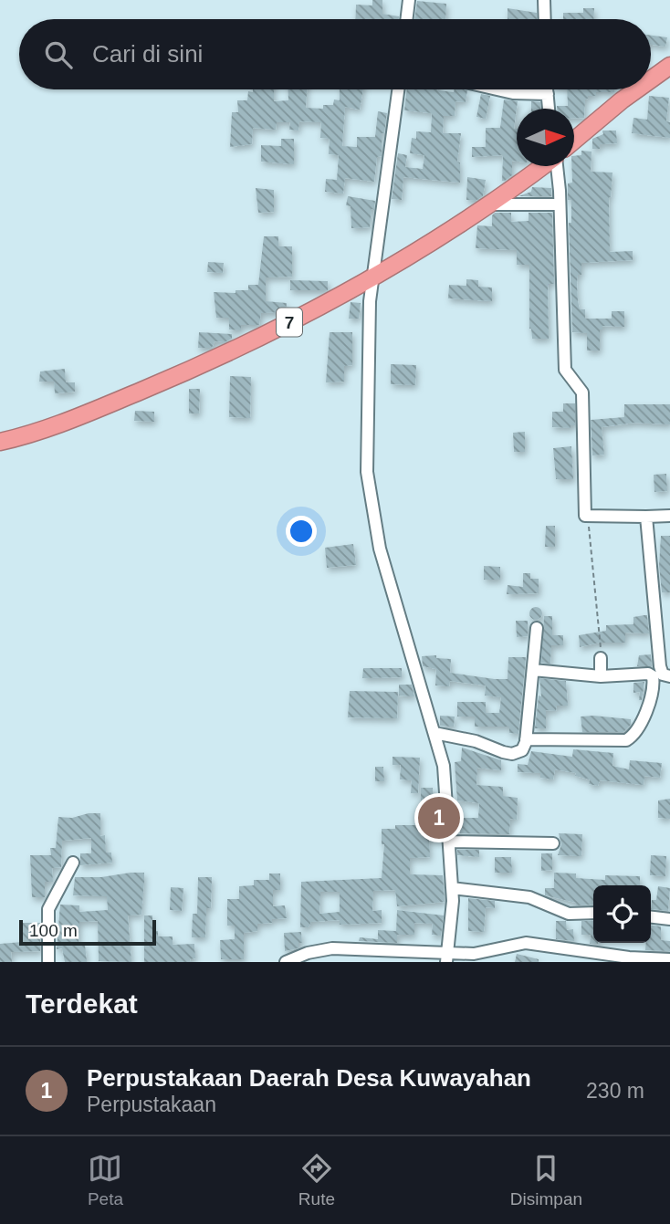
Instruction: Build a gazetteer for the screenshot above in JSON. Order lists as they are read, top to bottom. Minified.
{"streets":{"highway":["7"]},"scale_bar":"100 m","north":"right","page":{"search":"Cari di sini","pins":"1","scale":"100 m","heading":"Terdekat","list":[{"mark":"1","name":"Perpustakaan Daerah Desa Kuwayahan","note":"Perpustakaan","value":"230 m"}],"nav":["Peta","Rute","Disimpan"]}}
